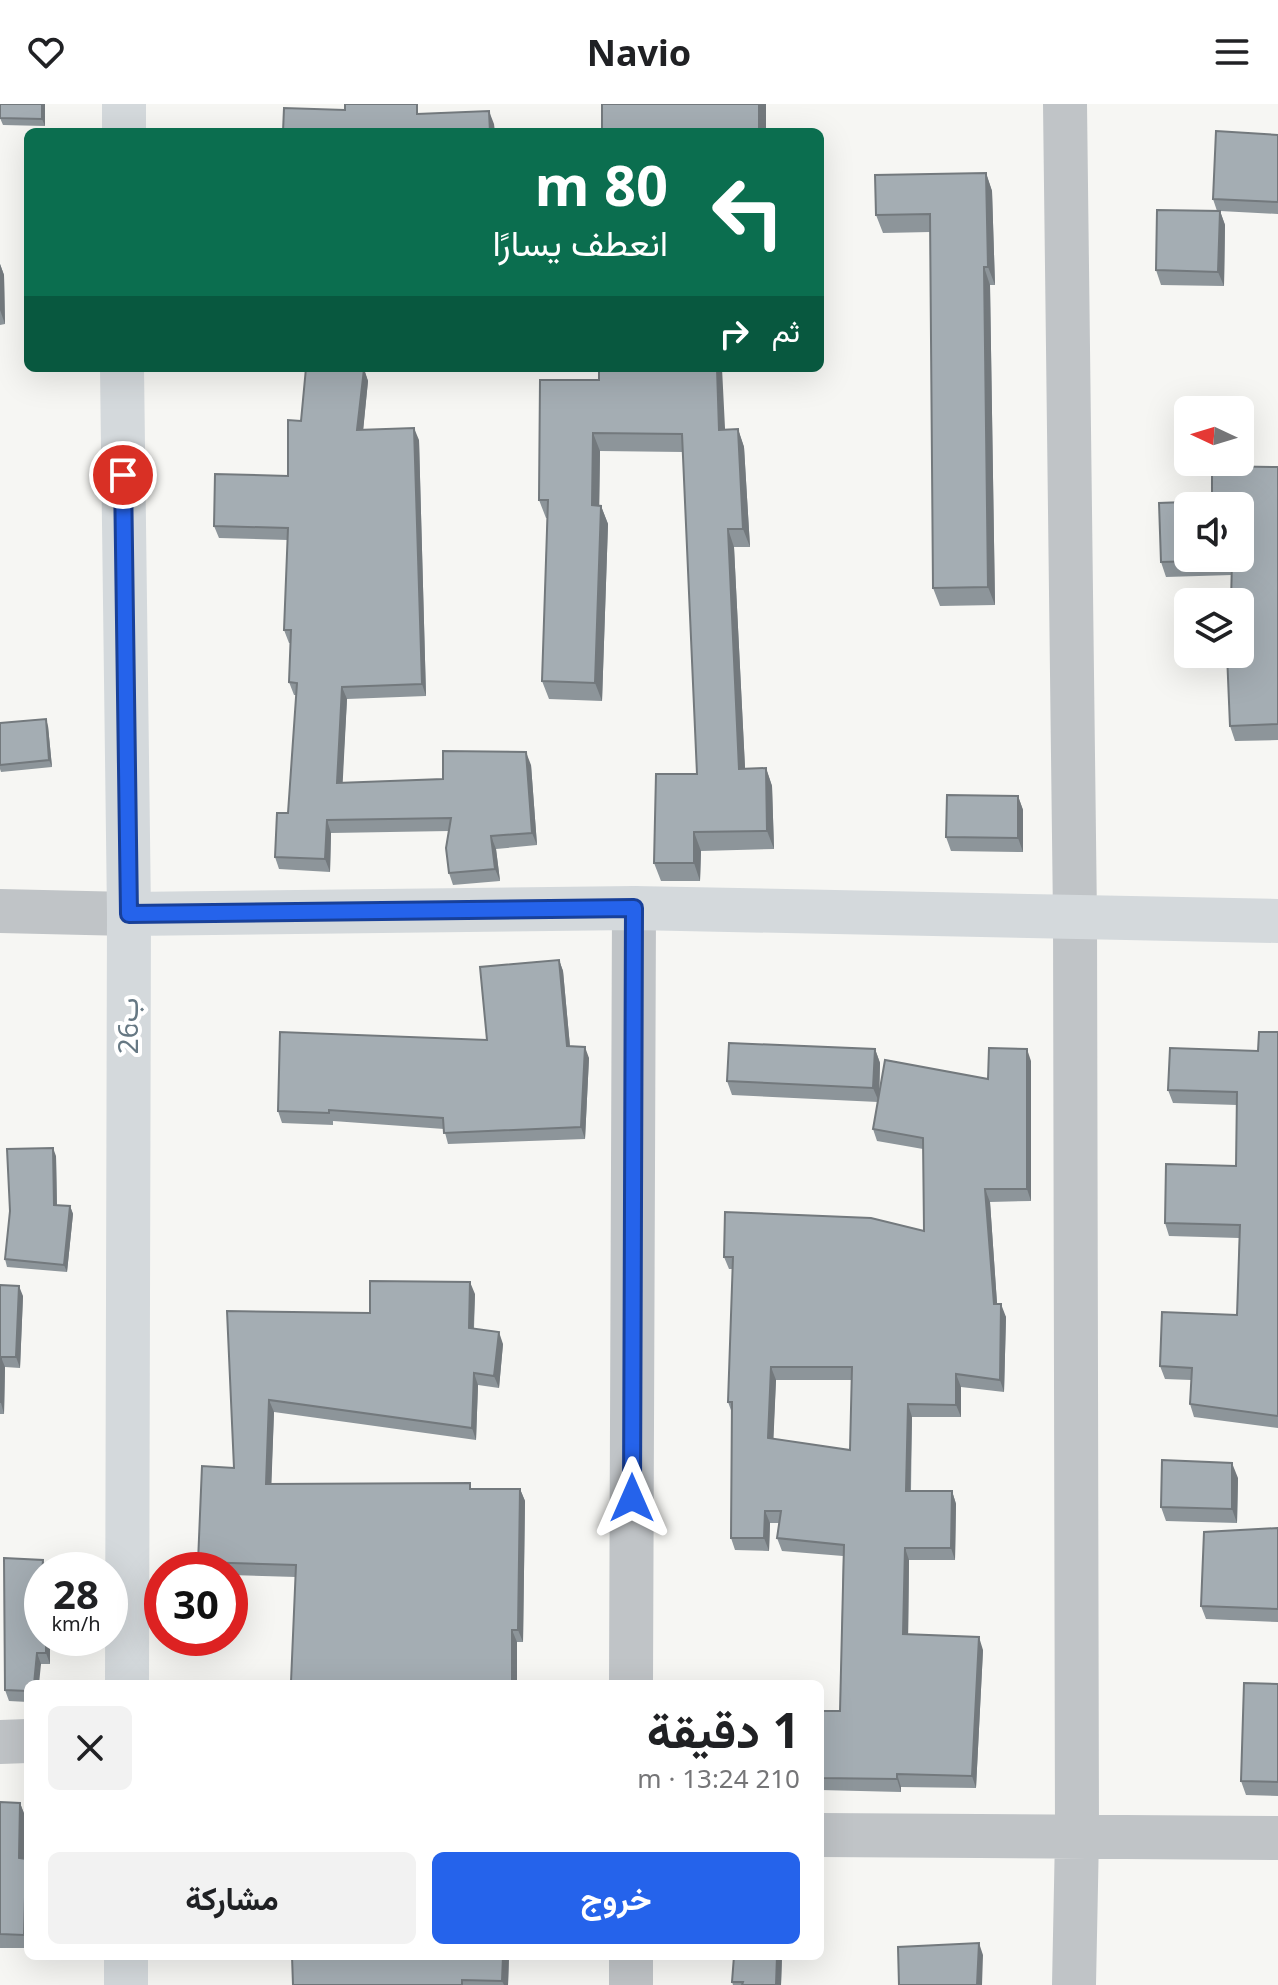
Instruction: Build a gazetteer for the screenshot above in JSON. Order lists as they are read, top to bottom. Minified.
{"streets":{"main road":["26ب"]},"north":"left","page":{"header":"Navio","turn":["80 m","انعطف يسارًا"],"then":"ثم","speed":"28 km/h","limit":"30","heading":["1 دقيقة","210 m · 13:24"],"buttons":["خروج","مشاركة"]}}
